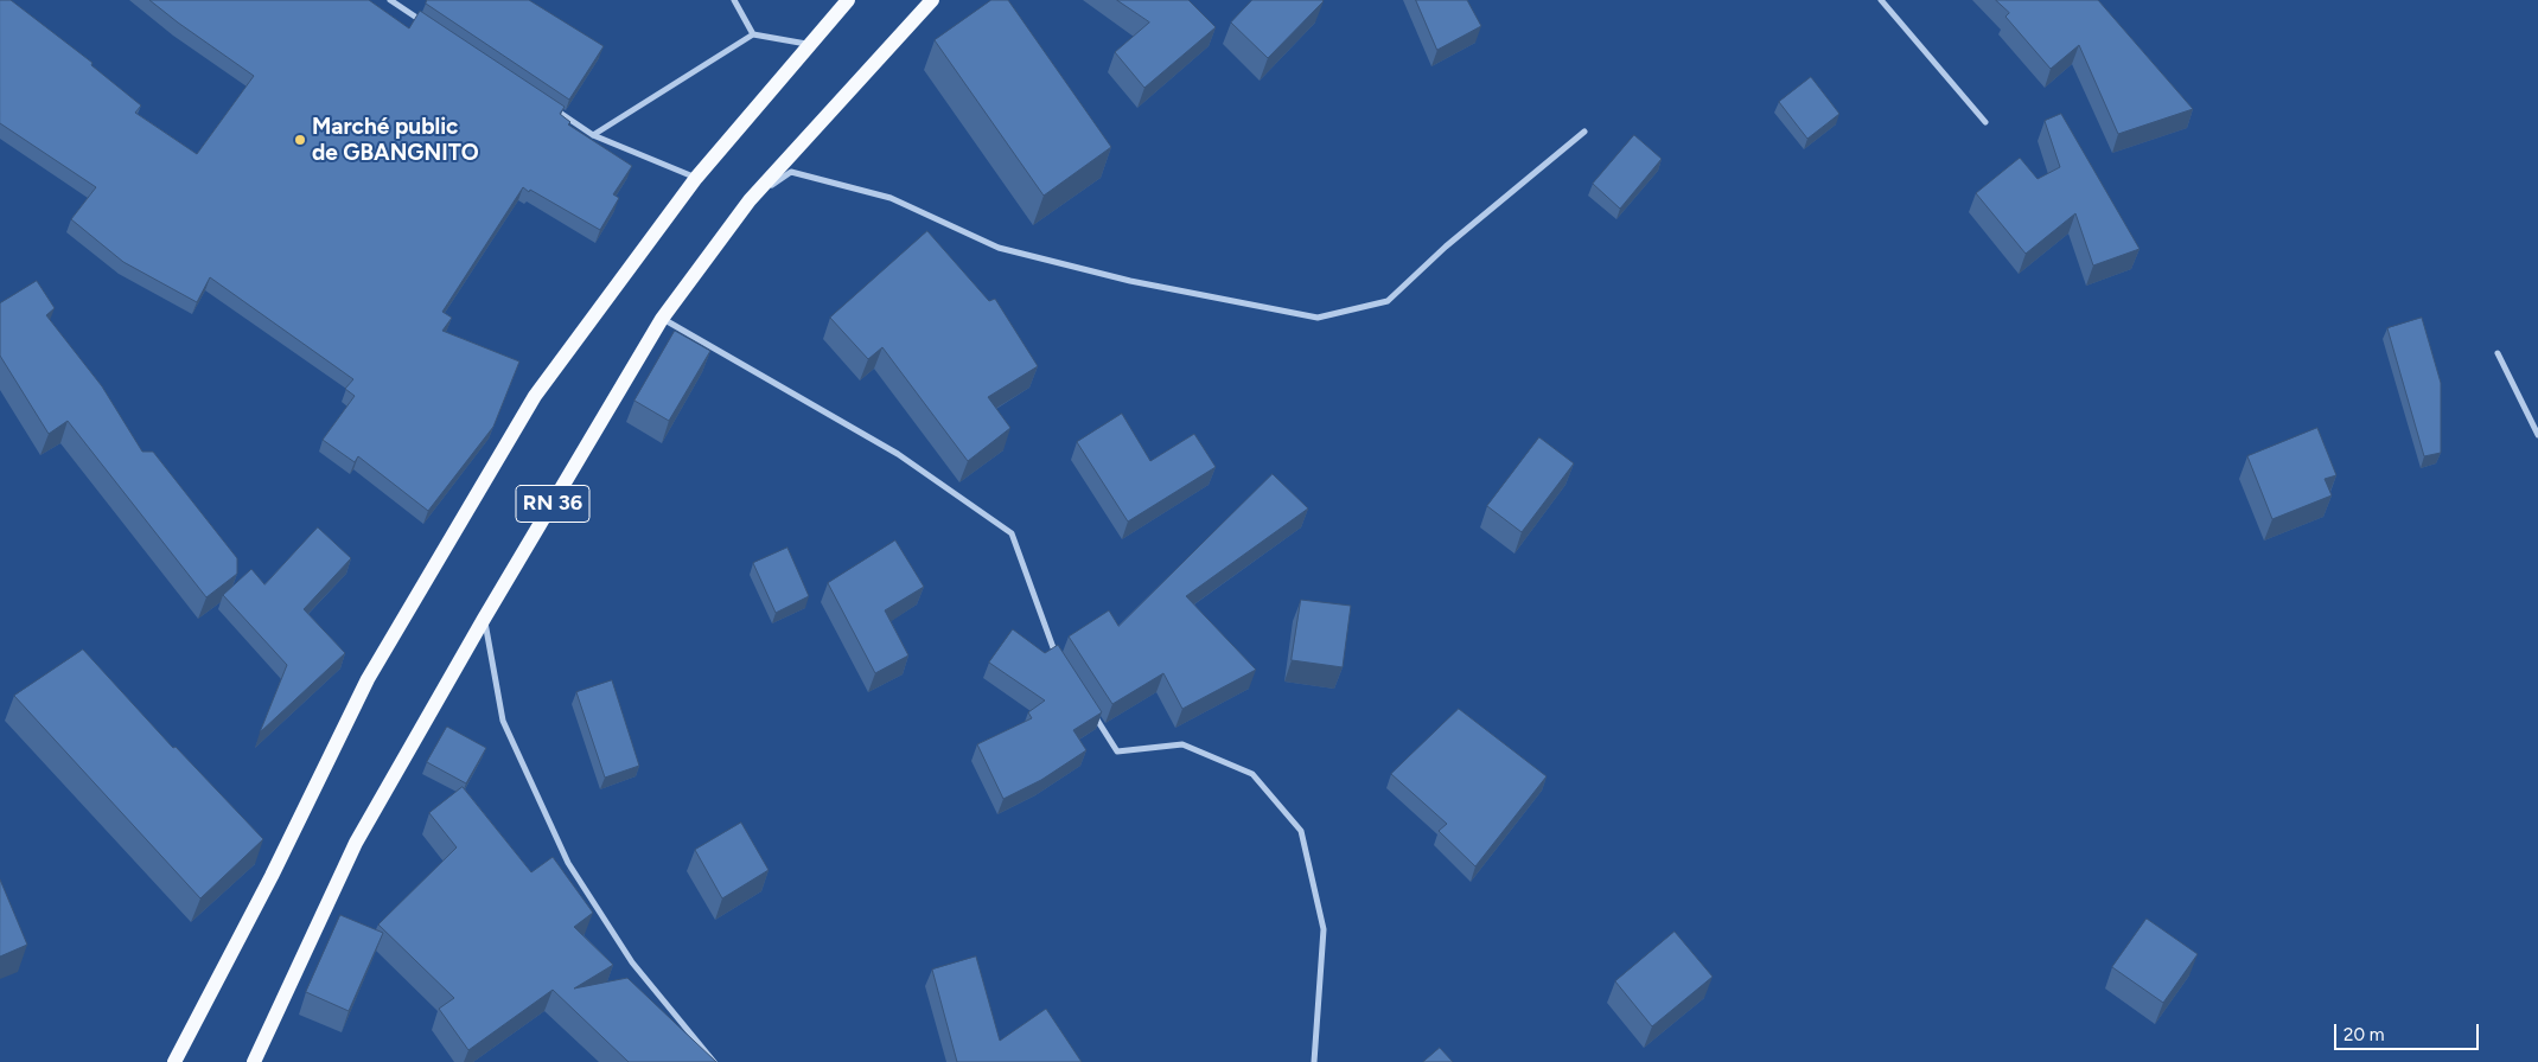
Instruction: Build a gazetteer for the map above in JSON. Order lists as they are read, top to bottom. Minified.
{"streets":{"main road":["RN 36"]},"places":["Marché public de GBANGNITO"],"scale_bar":"20 m"}
